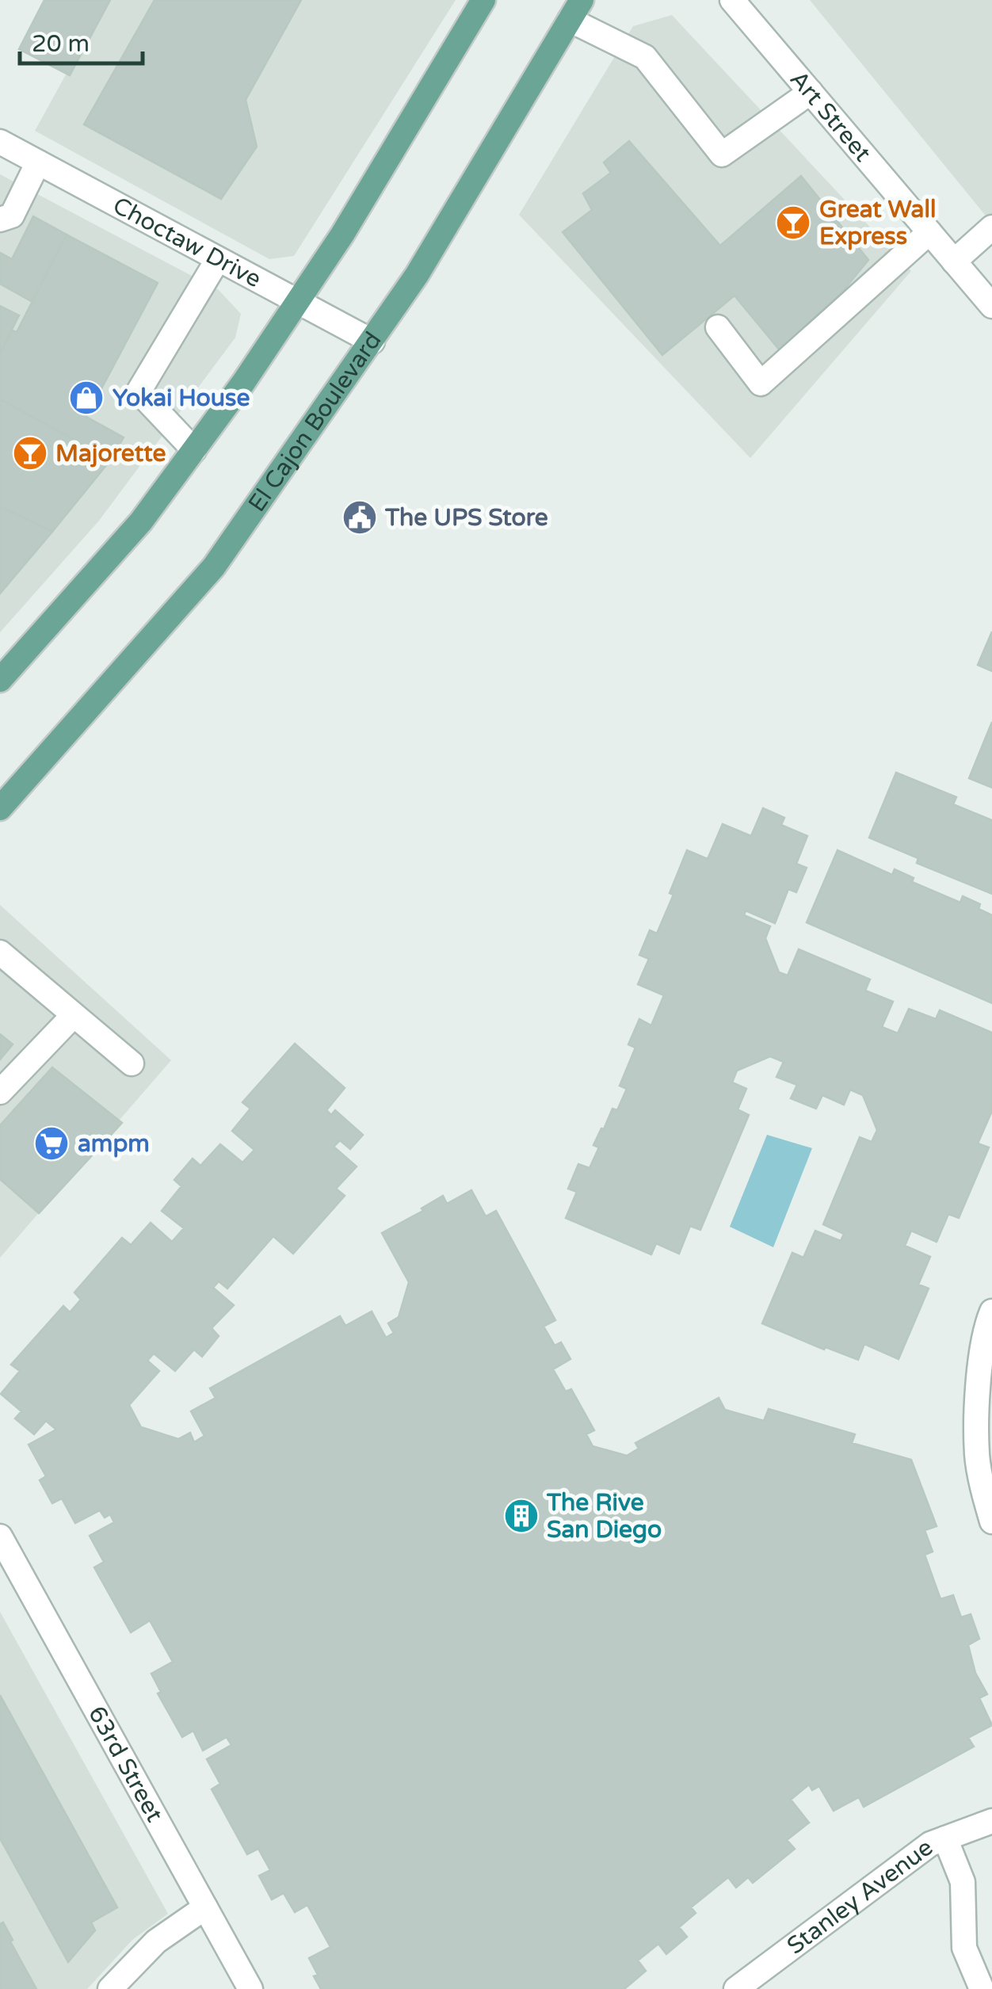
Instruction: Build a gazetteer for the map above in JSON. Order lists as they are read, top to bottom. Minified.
{"streets":{"main road":["El Cajon Boulevard"],"street":["Art Street","Choctaw Drive","63rd Street","Stanley Avenue"]},"crossings":[["Choctaw Drive","El Cajon Boulevard"]],"places":{"bar":["Great Wall Express","Majorette"],"shop":["Yokai House"],"public building":["The UPS Store"],"supermarket":["ampm"],"building":["The Rive San Diego"]},"scale_bar":"20 m"}
